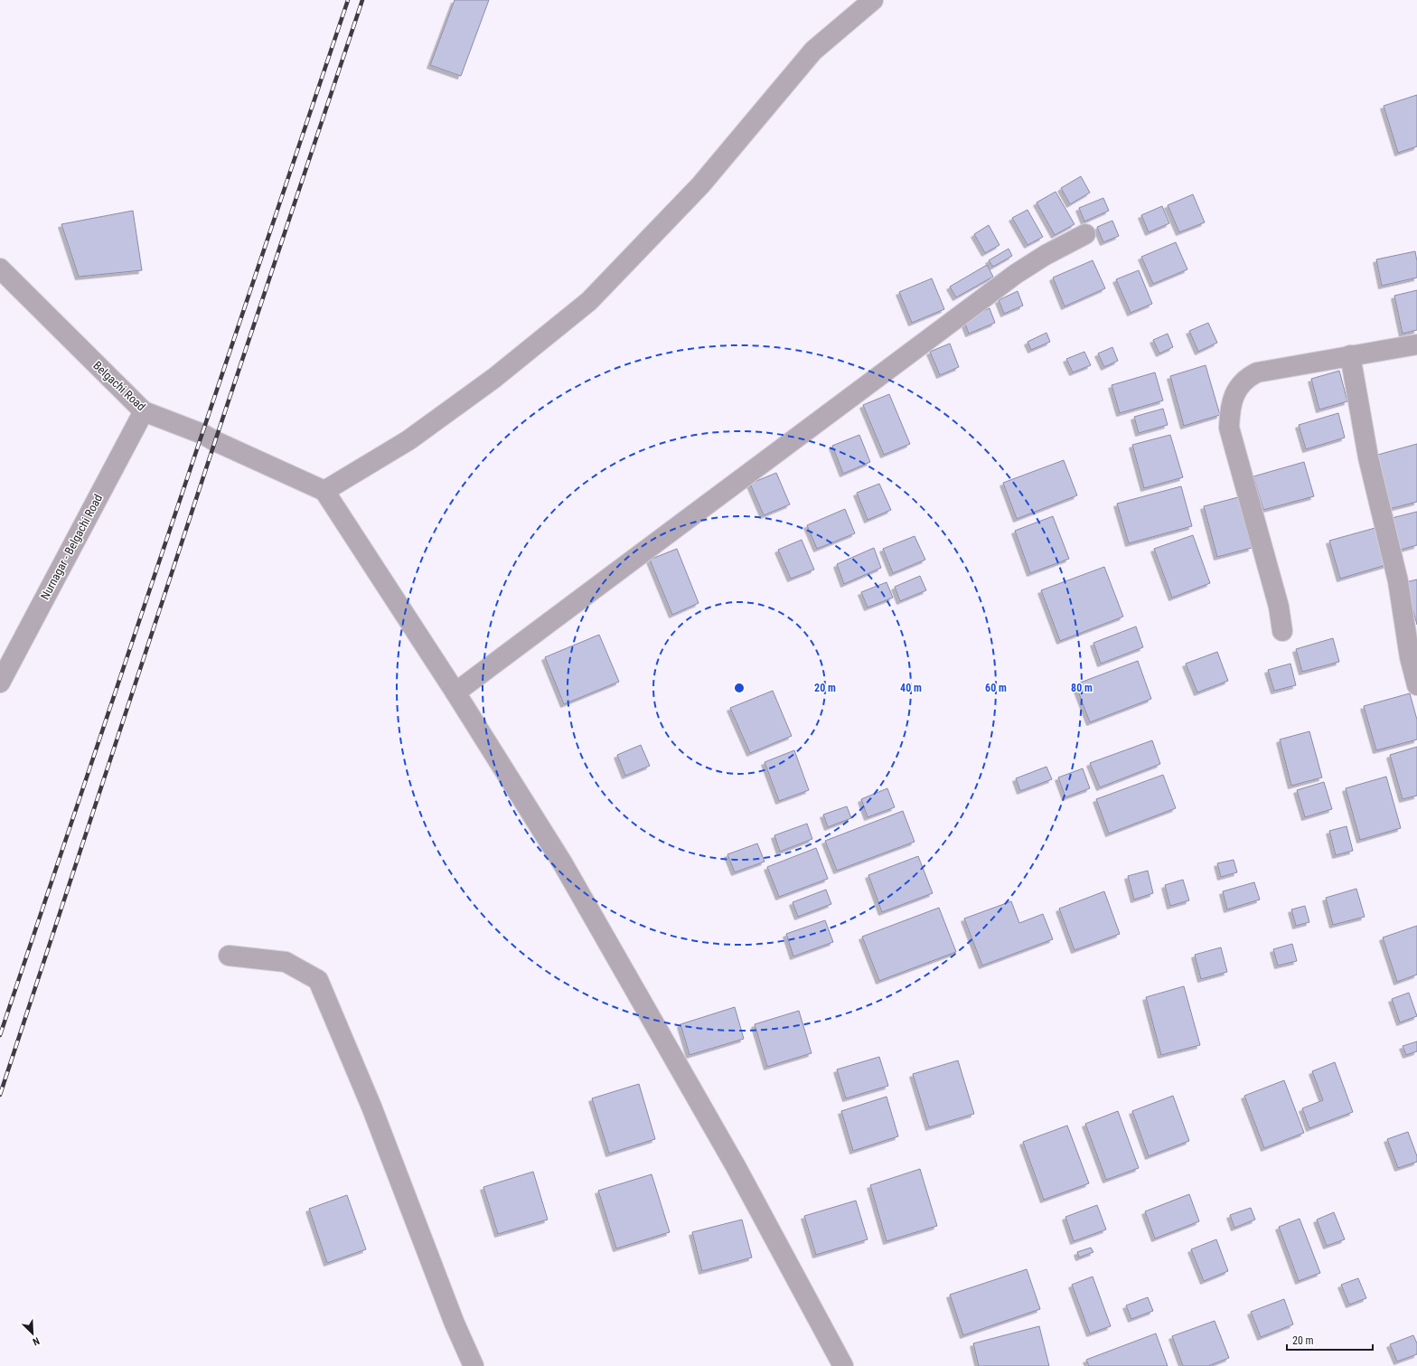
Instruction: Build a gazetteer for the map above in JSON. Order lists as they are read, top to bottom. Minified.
{"streets":{"street":["Belgachi Road","Nurnagar - Belgachi Road"]},"crossings":[["Belgachi Road","Nurnagar - Belgachi Road"]],"scale_bar":"20 m","north":"bottom right","rings":["20 m","40 m","60 m","80 m"]}
